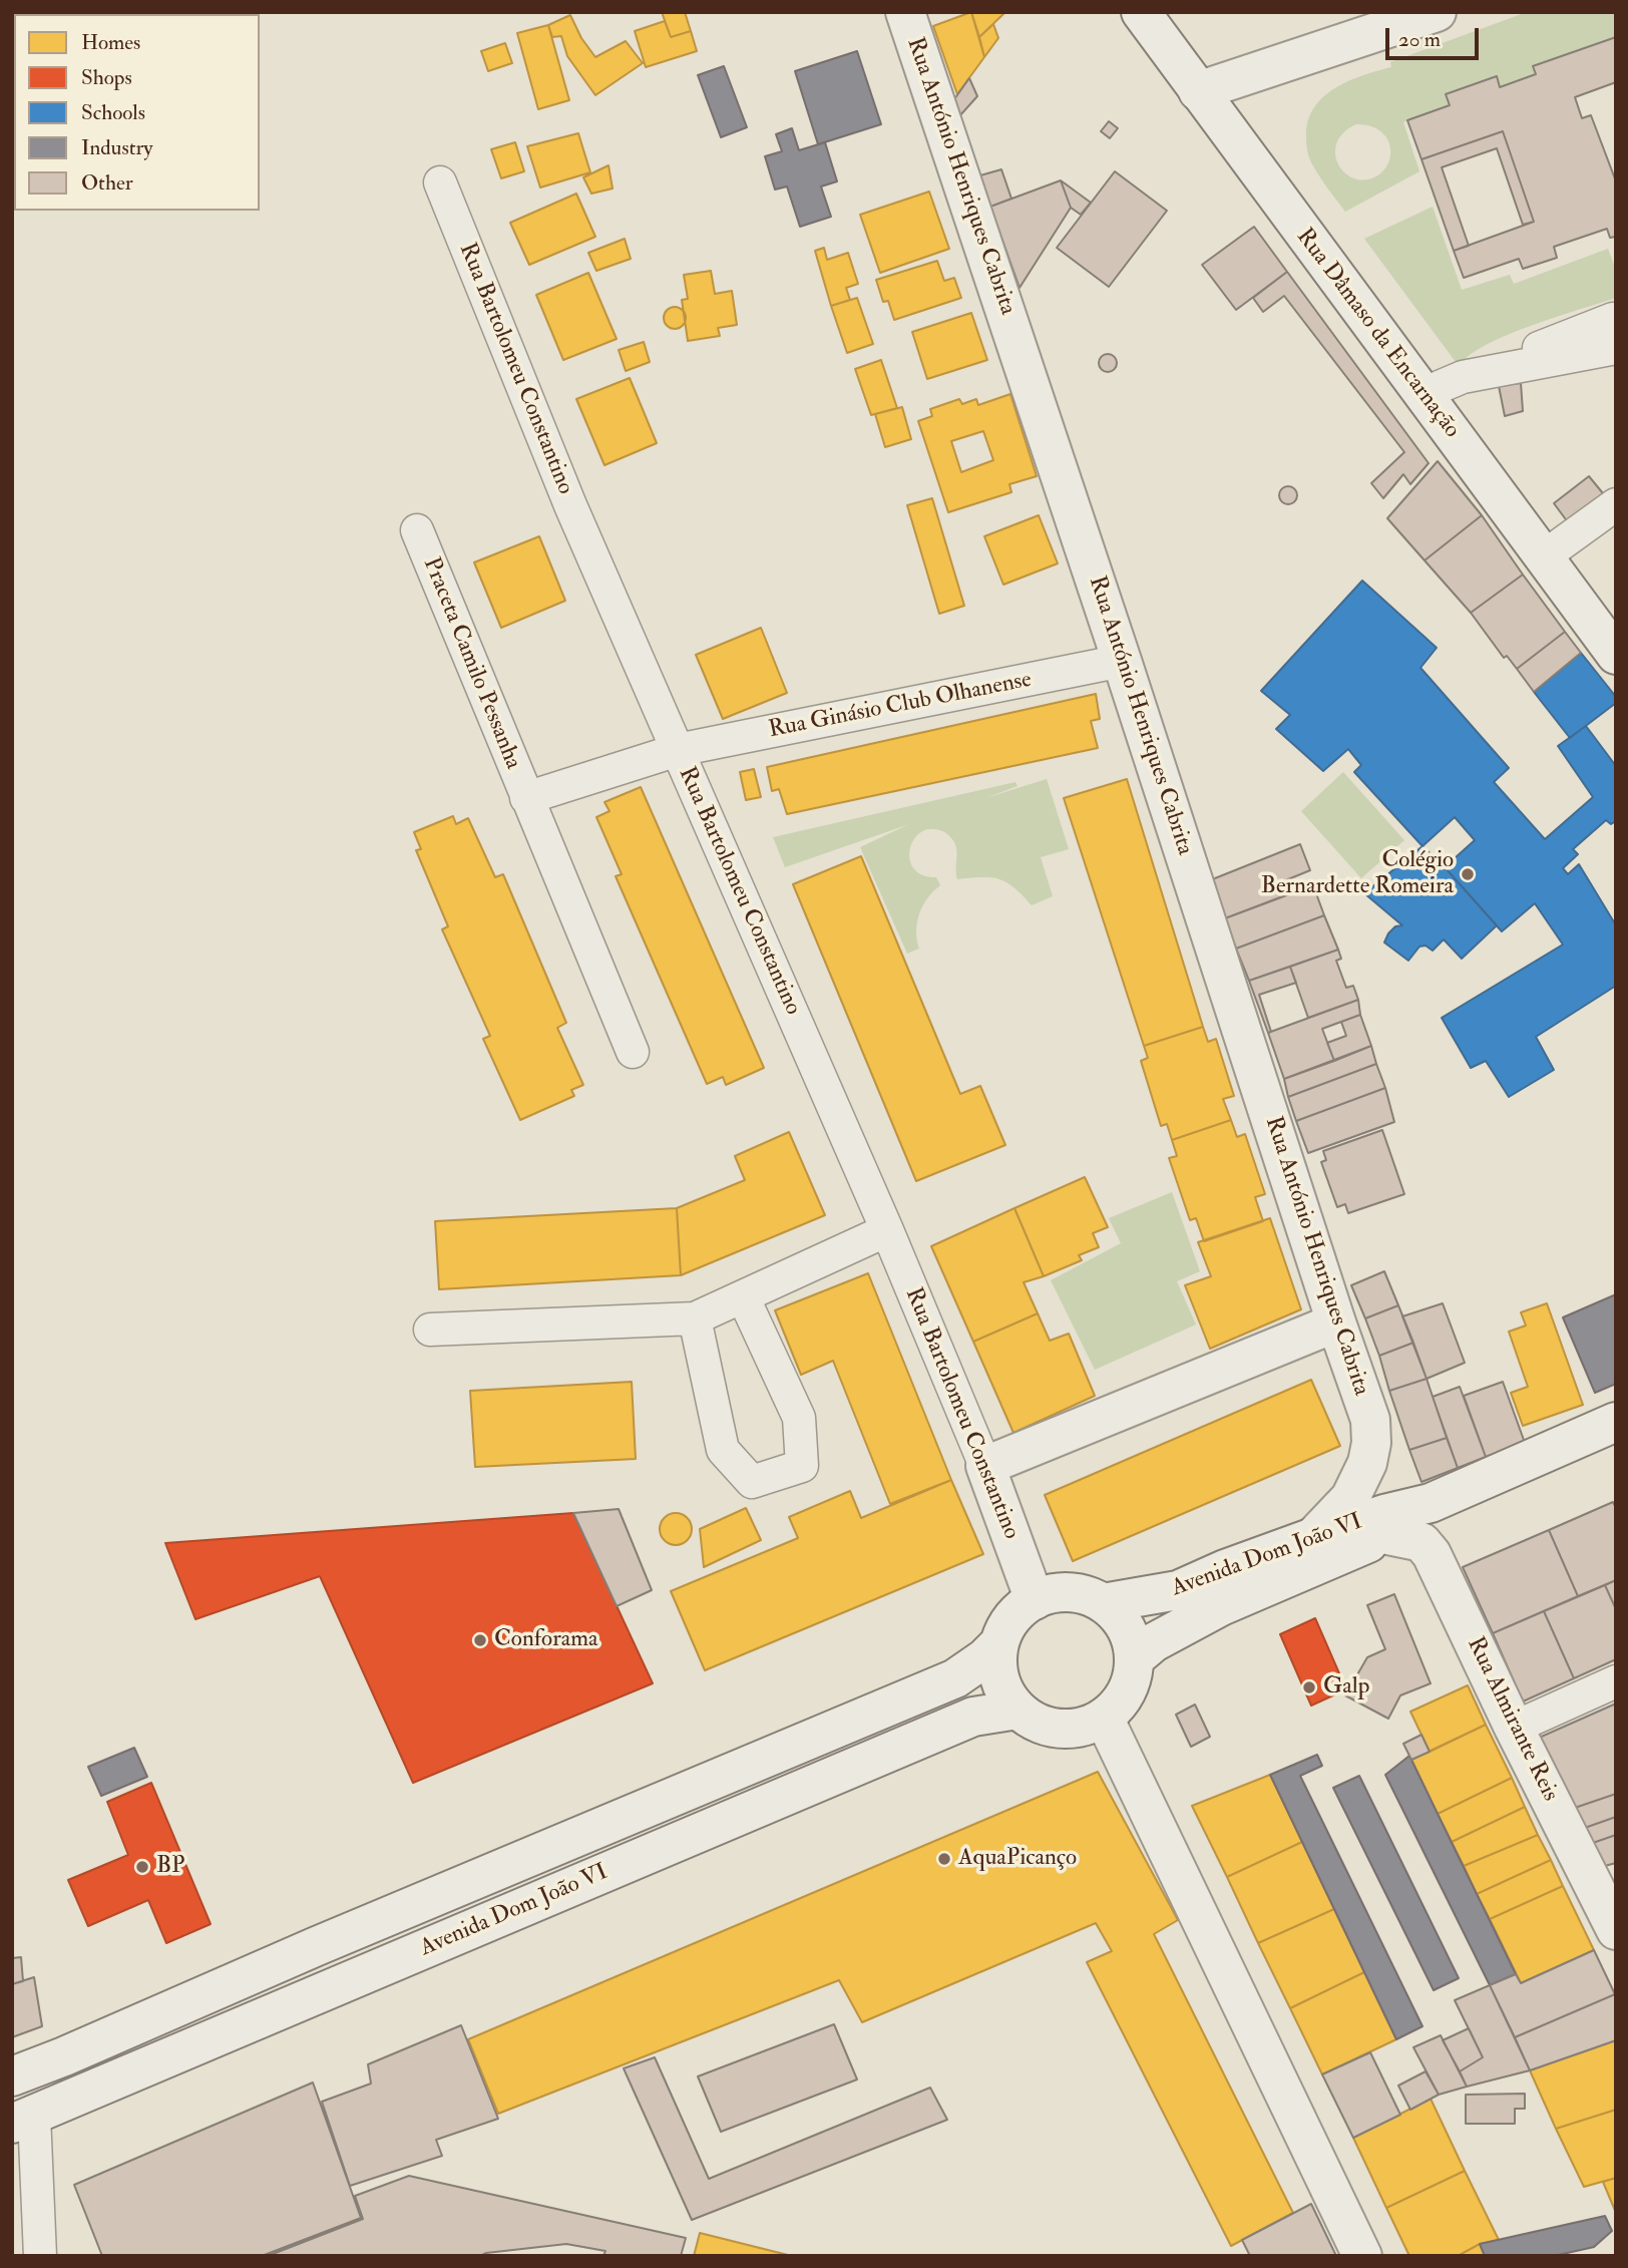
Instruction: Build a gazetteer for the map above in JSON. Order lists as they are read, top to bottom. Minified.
{"streets":{"main road":["Rua António Henriques Cabrita","Rua Dâmaso da Encarnação","Rua Bartolomeu Constantino","Avenida Dom João VI","Rua Almirante Reis"],"street":["Praceta Camilo Pessanha","Rua Ginásio Club Olhanense"]},"crossings":[["Rua António Henriques Cabrita","Rua Ginásio Club Olhanense"],["Rua António Henriques Cabrita","Avenida Dom João VI"],["Rua Bartolomeu Constantino","Praceta Camilo Pessanha"],["Rua Bartolomeu Constantino","Rua Ginásio Club Olhanense"],["Rua Bartolomeu Constantino","Avenida Dom João VI"],["Praceta Camilo Pessanha","Rua Ginásio Club Olhanense"],["Avenida Dom João VI","Rua Almirante Reis"]],"places":["Colégio Bernardette Romeira","Conforama","Galp","AquaPicanço","BP"],"legend":["Homes","Shops","Schools","Industry","Other"],"scale_bar":"20 m"}
